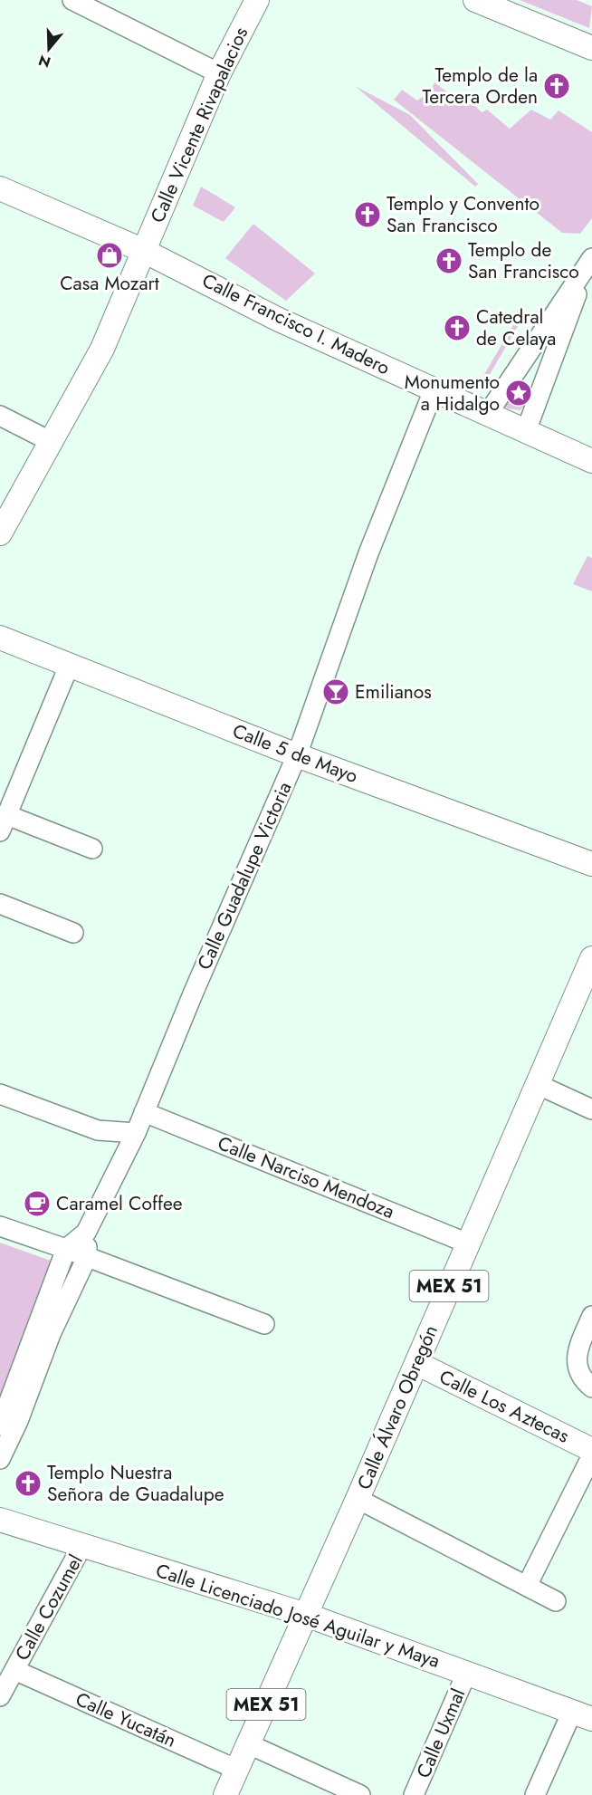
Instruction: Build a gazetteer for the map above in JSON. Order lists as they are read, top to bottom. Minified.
{"streets":{"main road":["Calle Vicente Rivapalacios","Calle Francisco I. Madero","Calle 5 de Mayo","MEX 51","Calle Los Aztecas","Calle Álvaro Obregón","Calle Licenciado José Aguilar y Maya"],"street":["Calle Guadalupe Victoria","Calle Narciso Mendoza","Calle Cozumel","Calle Yucatán","Calle Uxmal"]},"crossings":[["Calle Vicente Rivapalacios","Calle Francisco I. Madero"],["Calle Francisco I. Madero","Calle Guadalupe Victoria"],["Calle 5 de Mayo","Calle Guadalupe Victoria"],["Calle Guadalupe Victoria","Calle Narciso Mendoza"],["Calle Narciso Mendoza","Calle Álvaro Obregón"],["Calle Los Aztecas","Calle Álvaro Obregón"],["Calle Álvaro Obregón","Calle Licenciado José Aguilar y Maya"],["Calle Álvaro Obregón","Calle Yucatán"],["Calle Cozumel","Calle Licenciado José Aguilar y Maya"],["Calle Cozumel","Calle Yucatán"],["Calle Licenciado José Aguilar y Maya","Calle Uxmal"]],"places":{"church":["Templo de la Tercera Orden","Templo y Convento San Francisco","Templo de San Francisco","Catedral de Celaya","Templo Nuestra Señora de Guadalupe"],"shop":["Casa Mozart"],"place":["Monumento a Hidalgo"],"bar":["Emilianos"],"cafe":["Caramel Coffee"]},"north":"bottom"}
